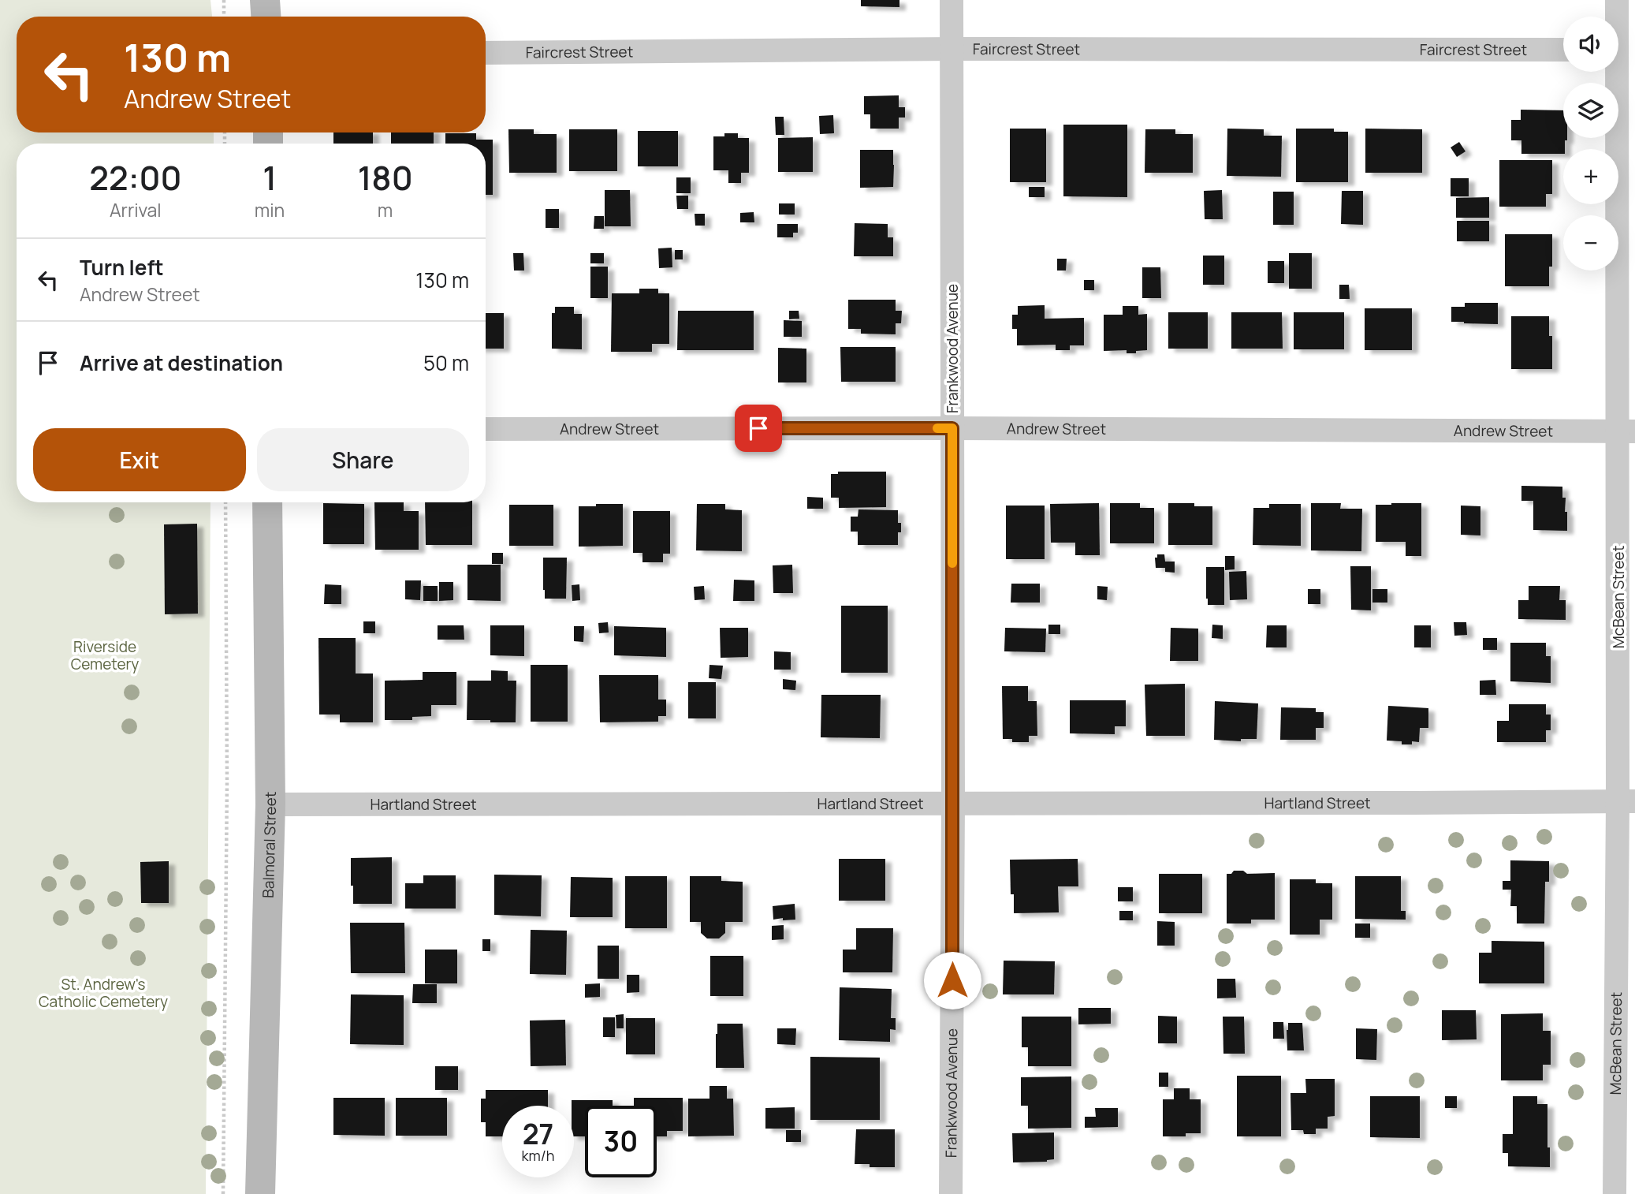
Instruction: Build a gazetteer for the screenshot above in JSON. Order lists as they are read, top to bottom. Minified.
{"streets":{"main road":["Balmoral Street"],"street":["Faircrest Street","Frankwood Avenue","Andrew Street","McBean Street","Hartland Street"]},"crossings":[["Faircrest Street","Frankwood Avenue"],["Frankwood Avenue","Andrew Street"],["Frankwood Avenue","Hartland Street"],["Andrew Street","McBean Street"],["McBean Street","Hartland Street"],["Hartland Street","Balmoral Street"]],"parks":["Riverside Cemetery","St. Andrew's Catholic Cemetery"],"page":{"map_buttons":["+","−"],"turn":["130 m","Andrew Street"],"eta":["22:00","Arrival","1","min","180","m"],"list":[{"name":"Turn left","note":"Andrew Street","value":"130 m"},{"name":"Arrive at destination","value":"50 m"}],"buttons":["Exit","Share"],"speed":"27 km/h","limit":"30"}}
